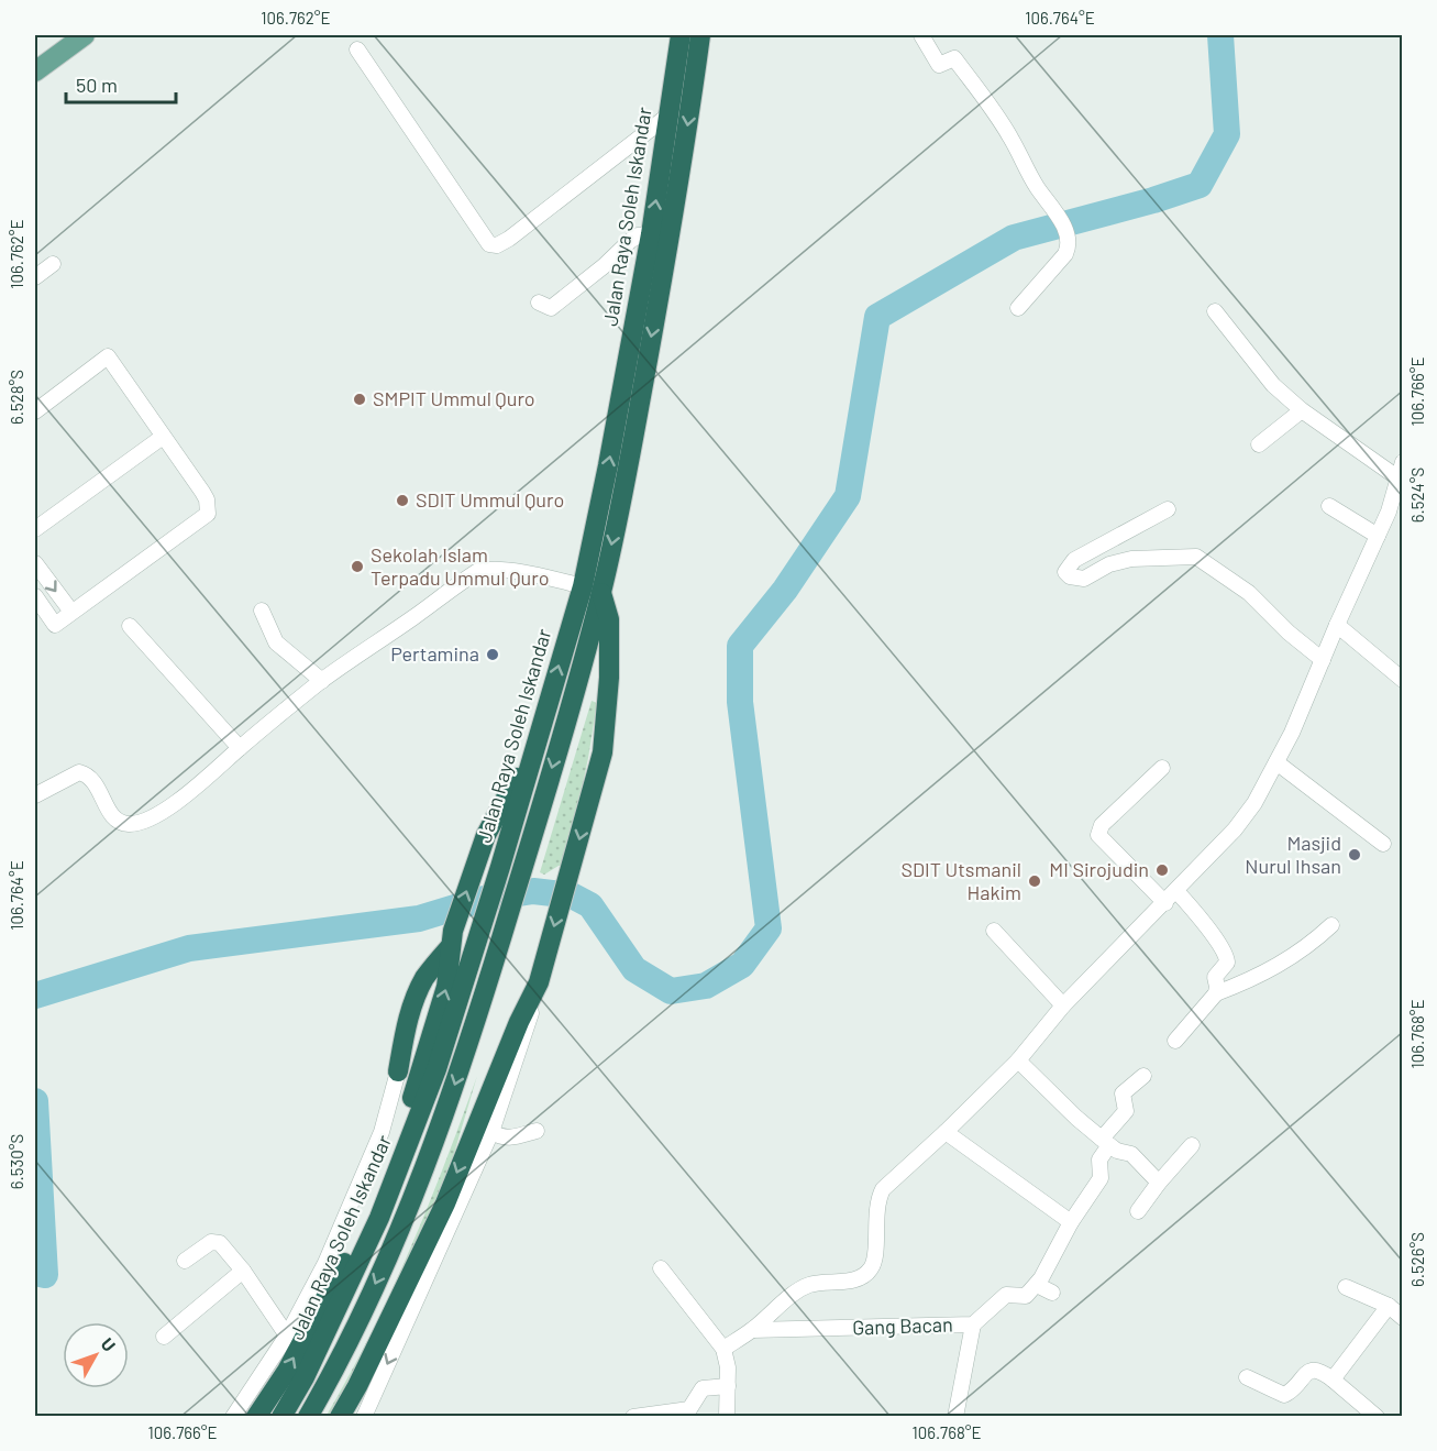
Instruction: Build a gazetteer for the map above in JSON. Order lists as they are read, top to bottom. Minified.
{"streets":{"highway":["Jalan Raya Soleh Iskandar"],"street":["Gang Bacan"]},"places":["SMPIT Ummul Quro","SDIT Ummul Quro","Sekolah Islam Terpadu Ummul Quro","Pertamina","Masjid Nurul Ihsan","MI Sirojudin","SDIT Utsmanil Hakim"],"scale_bar":"50 m","north":"top right","coordinates":["106.762°E","106.764°E","106.766°E","6.528°S","6.524°S","106.768°E","6.530°S","6.526°S"]}
